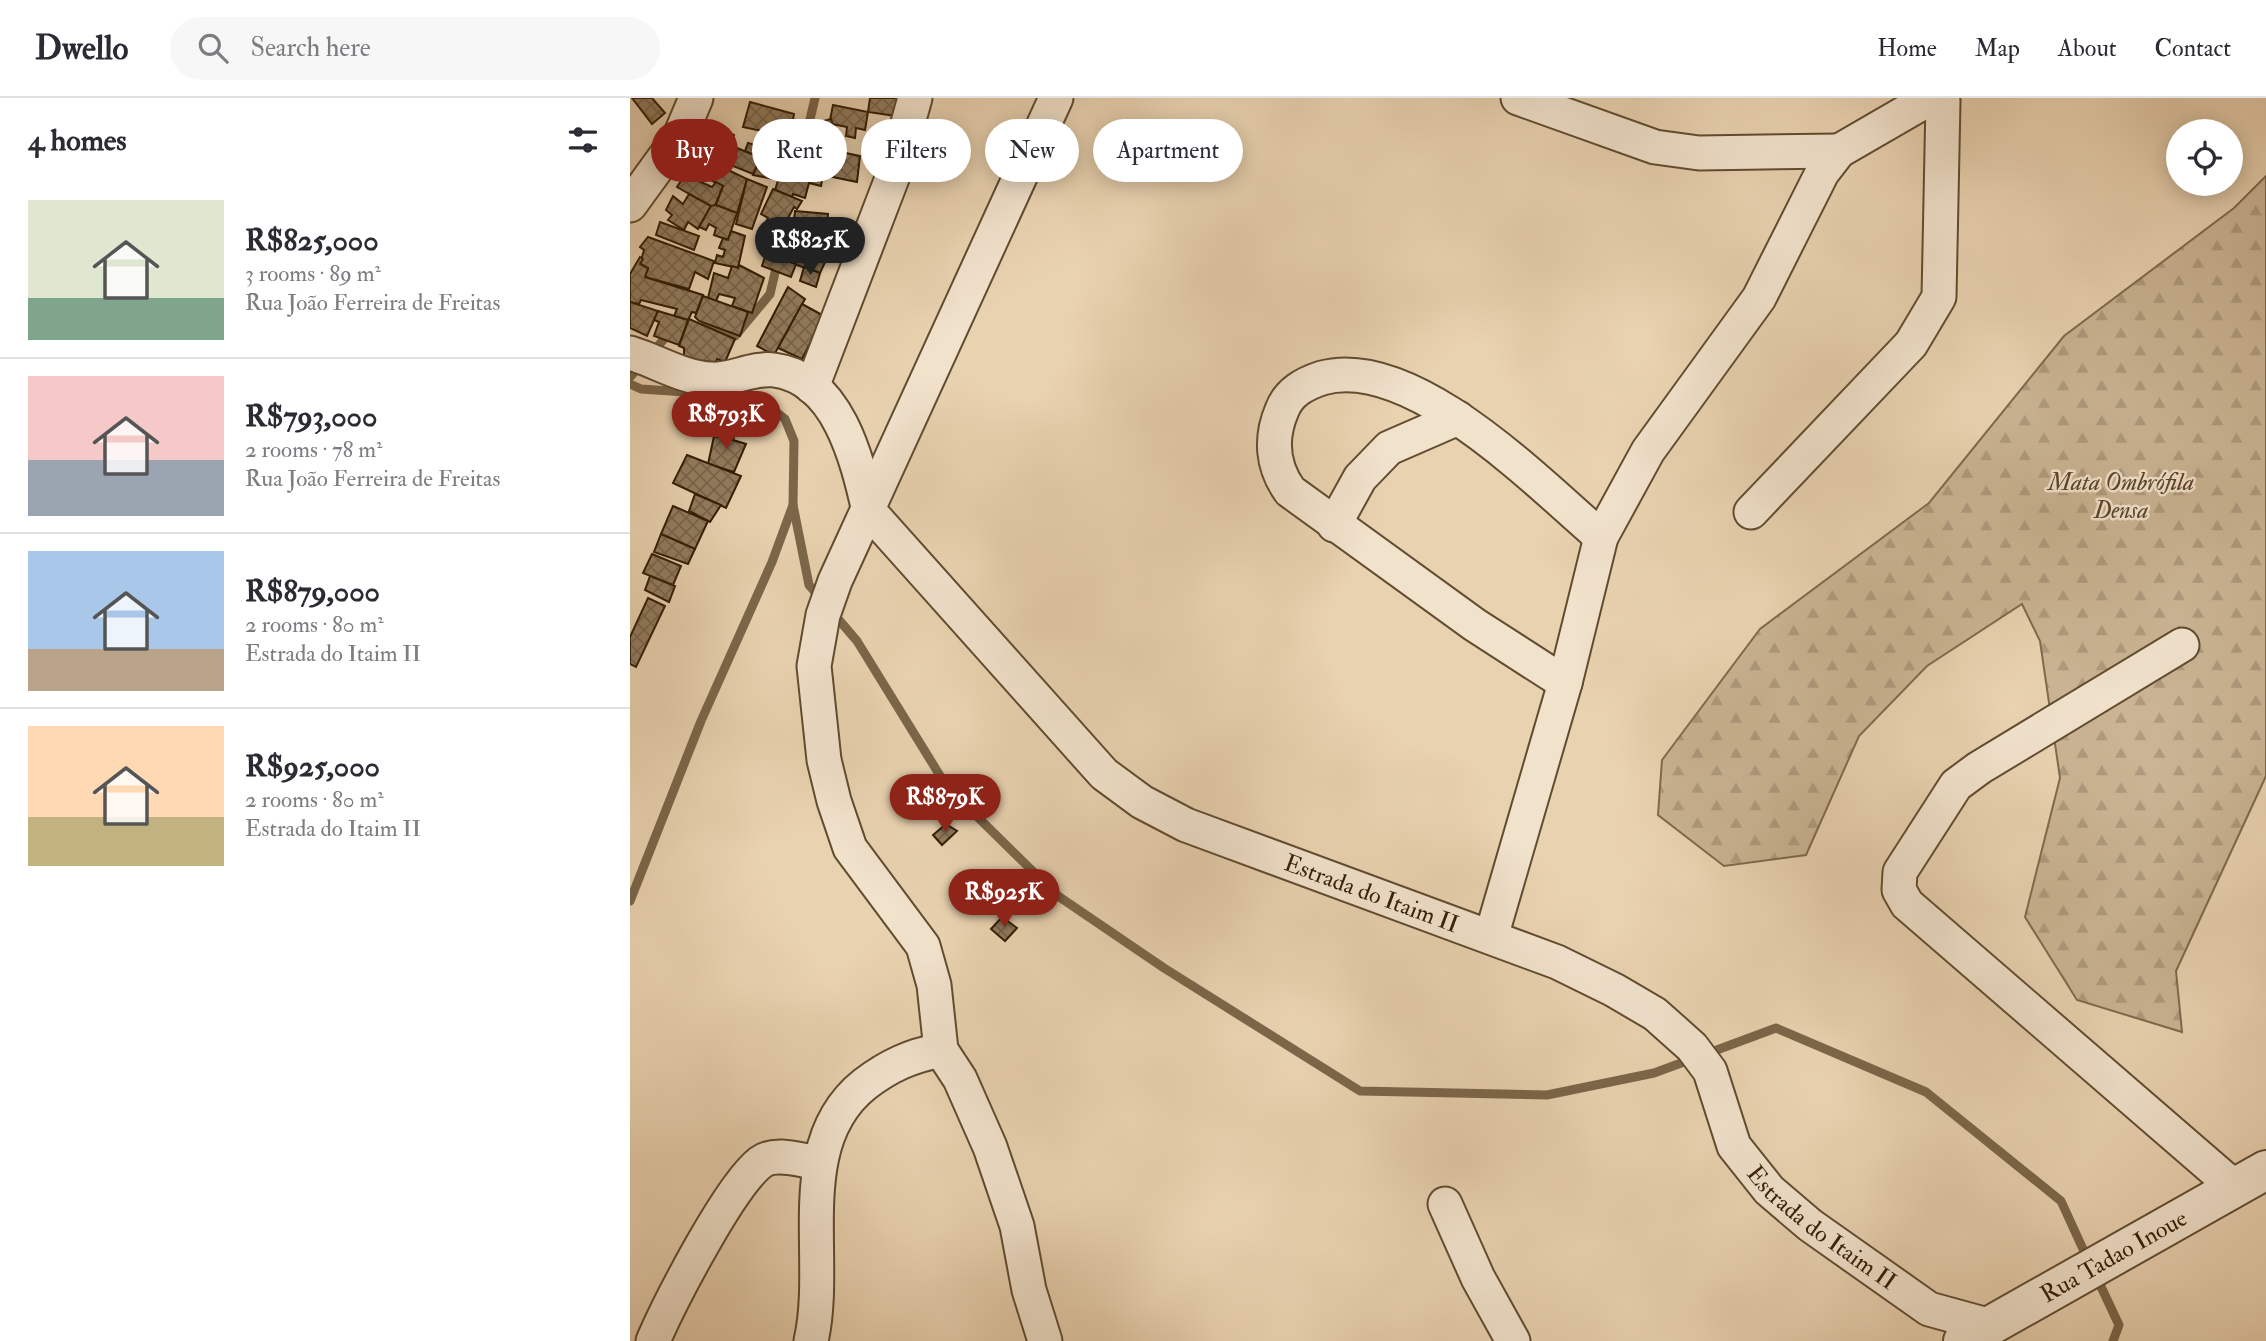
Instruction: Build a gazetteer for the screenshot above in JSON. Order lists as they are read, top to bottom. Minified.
{"streets":{"street":["Estrada do Itaim II","Rua Tadao Inoue"]},"crossings":[["Estrada do Itaim II","Rua Tadao Inoue"]],"parks":["Mata Ombrófila Densa"],"page":{"header":"Dwello","search":"Search here","nav":["Home","Map","About","Contact"],"heading":"4 homes","chip":["Buy","Rent","Filters","New","Apartment"],"list":[{"name":"R$825,000","note":"3 rooms · 89 m² · Rua João Ferreira de Freitas"},{"name":"R$793,000","note":"2 rooms · 78 m² · Rua João Ferreira de Freitas"},{"name":"R$879,000","note":"2 rooms · 80 m² · Estrada do Itaim II"},{"name":"R$925,000","note":"2 rooms · 80 m² · Estrada do Itaim II"}],"price":["R$825K","R$793K","R$879K","R$925K"]}}
